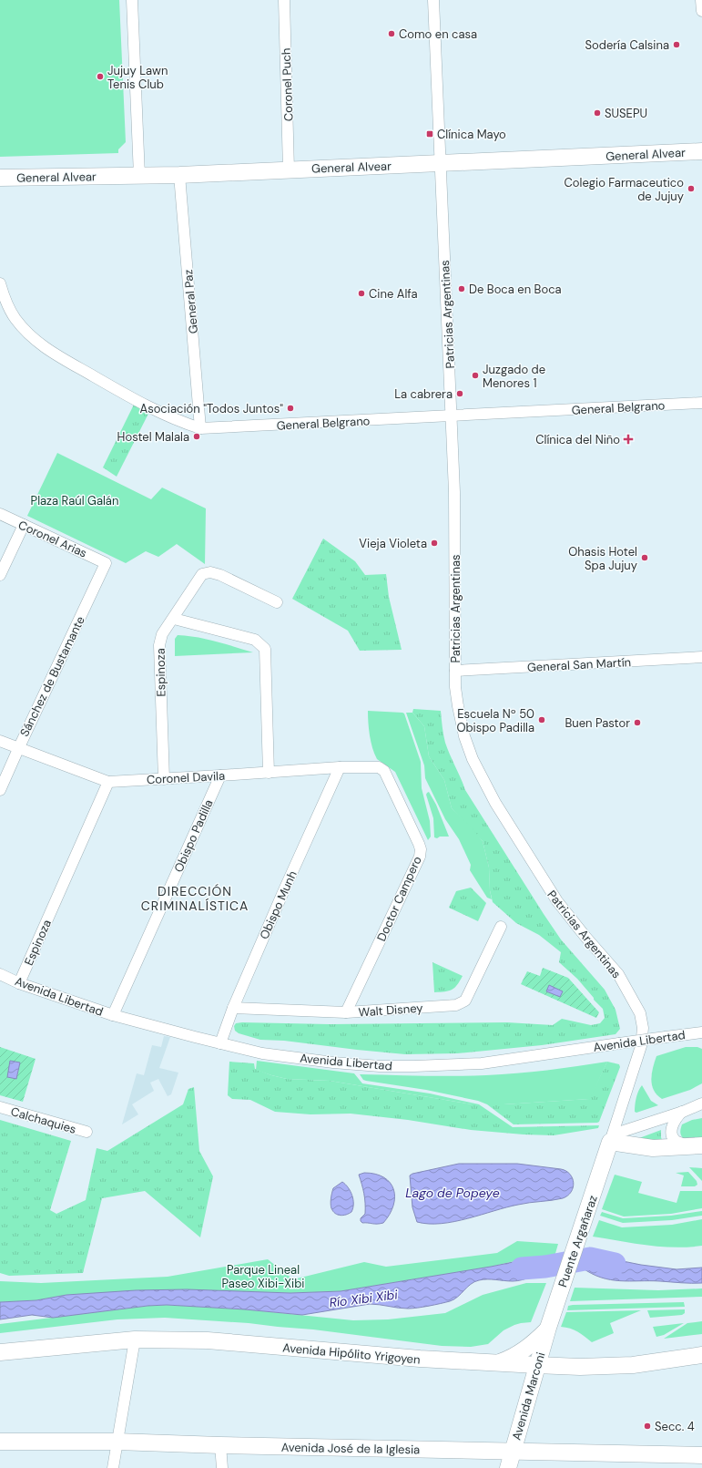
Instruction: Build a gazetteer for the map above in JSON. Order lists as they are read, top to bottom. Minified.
{"streets":{"main road":["General Alvear","Patricias Argentinas","Puente Argañaraz","Avenida Hipólito Yrigoyen","Avenida Marconi","Avenida José de la Iglesia"],"street":["Coronel Puch","General Paz","General Belgrano","Coronel Arias","General San Martín","Espinoza","Sánchez de Bustamante","Coronel Davila","Obispo Padilla","Doctor Campero","Obispo Munh","Avenida Libertad","Walt Disney","Calchaquies"]},"crossings":[["Coronel Puch","General Alvear"],["General Alvear","General Paz"],["General Alvear","Patricias Argentinas"],["General Paz","General Belgrano"],["Patricias Argentinas","General Belgrano"],["Patricias Argentinas","General San Martín"],["Patricias Argentinas","Puente Argañaraz"],["Coronel Arias","Sánchez de Bustamante"],["Espinoza","Coronel Davila"],["Espinoza","Avenida Libertad"],["Sánchez de Bustamante","Coronel Davila"],["Coronel Davila","Obispo Padilla"],["Coronel Davila","Doctor Campero"],["Coronel Davila","Obispo Munh"],["Obispo Padilla","Avenida Libertad"],["Doctor Campero","Walt Disney"],["Obispo Munh","Avenida Libertad"],["Obispo Munh","Walt Disney"],["Puente Argañaraz","Avenida Marconi"],["Avenida Hipólito Yrigoyen","Avenida Marconi"],["Avenida Marconi","Avenida José de la Iglesia"]],"districts":["DIRECCIÓN CRIMINALÍSTICA"],"water":["Lago de Popeye","Río Xibi Xibi"],"parks":["Plaza Raúl Galán","Parque Lineal Paseo Xibi-Xibi"],"places":{"other":["Como en casa","Sodería Calsina","Jujuy Lawn Tenis Club","SUSEPU","Colegio Farmaceutico de Jujuy","De Boca en Boca","Cine Alfa","Juzgado de Menores 1","La cabrera","Asociación \"Todos Juntos\"","Hostel Malala","Vieja Violeta","Ohasis Hotel Spa Jujuy","Escuela Nº 50 Obispo Padilla","Buen Pastor","Secc. 4"],"transit":["Clínica Mayo"],"health":["Clínica del Niño"]}}
